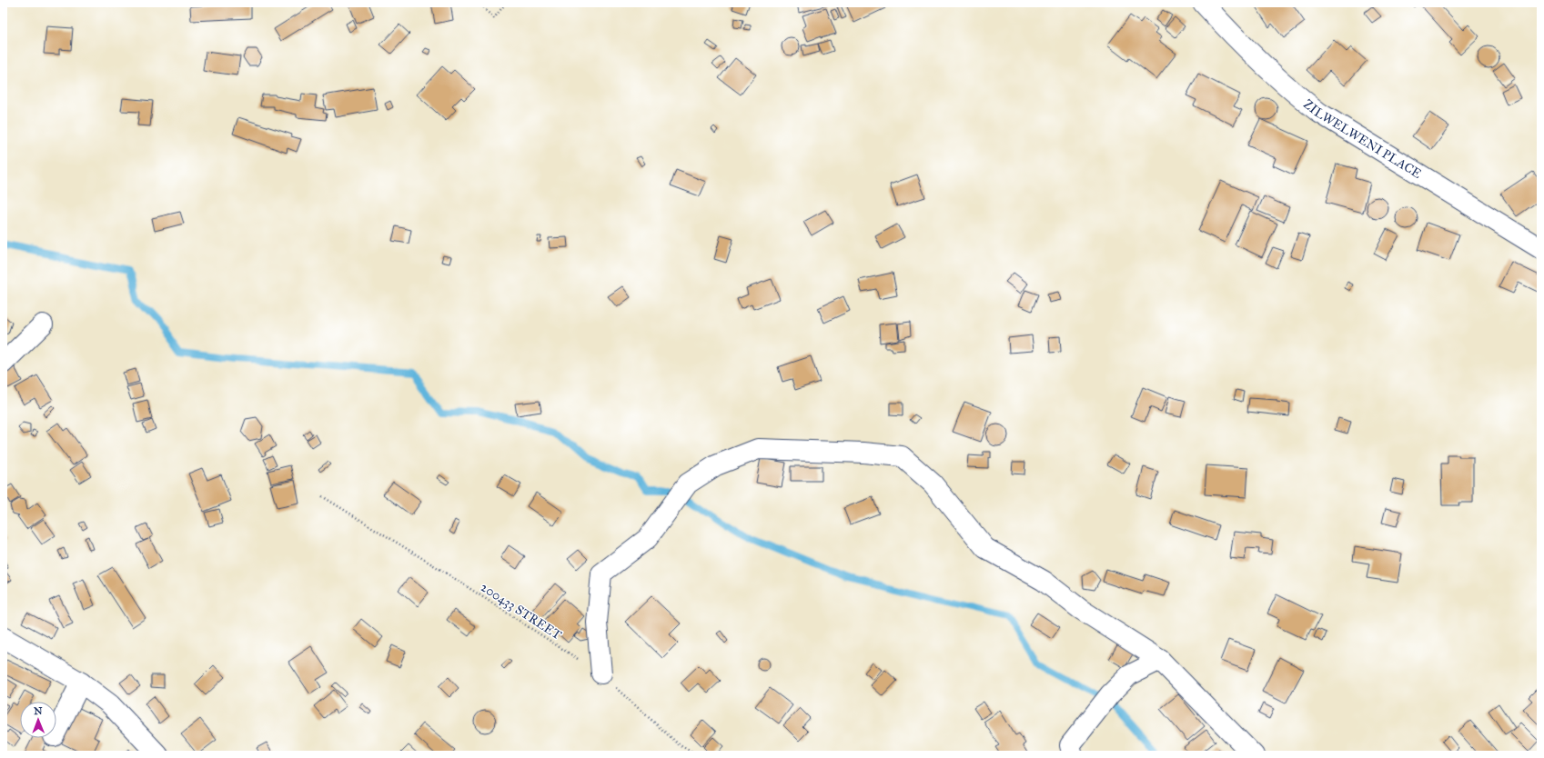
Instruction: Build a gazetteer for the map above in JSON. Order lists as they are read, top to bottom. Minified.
{"streets":{"street":["ZILWELWENI PLACE"],"path":["200433 STREET"]},"north":"top"}
